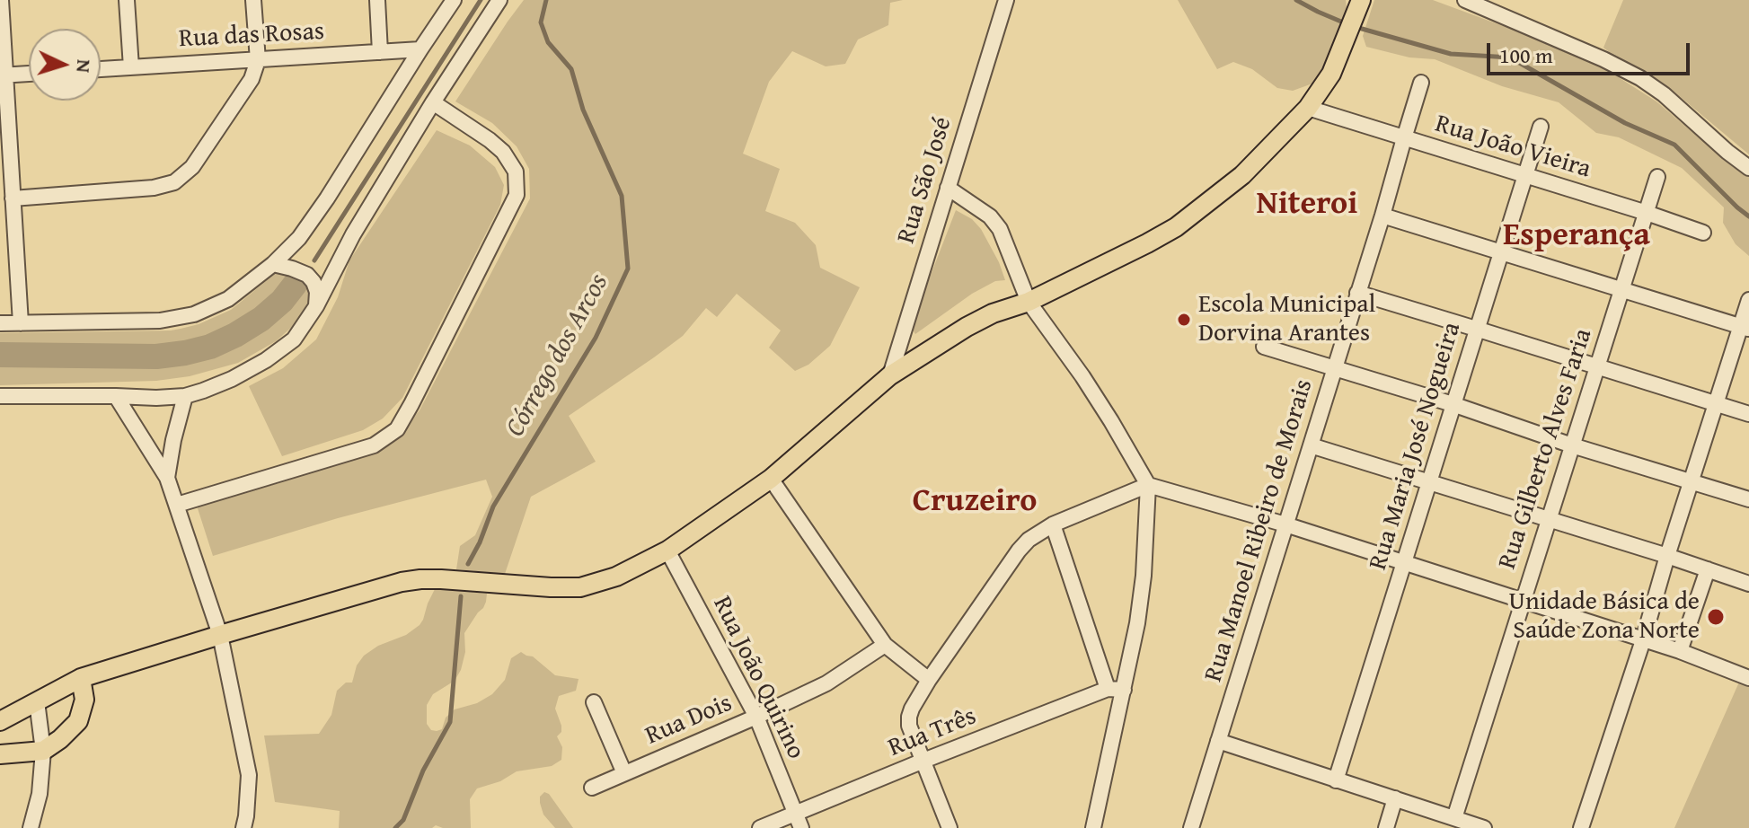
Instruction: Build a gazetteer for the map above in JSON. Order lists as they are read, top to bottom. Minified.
{"streets":{"street":["Rua das Rosas","Rua João Vieira","Rua São José","Rua Maria José Nogueira","Rua Gilberto Alves Faria","Rua Manoel Ribeiro de Morais","Rua João Quirino","Rua Dois","Rua Três"]},"crossings":[["Rua João Vieira","Rua Maria José Nogueira"],["Rua João Vieira","Rua Gilberto Alves Faria"],["Rua João Vieira","Rua Manoel Ribeiro de Morais"],["Rua João Quirino","Rua Dois"],["Rua João Quirino","Rua Três"]],"districts":["Niteroi","Esperança","Cruzeiro"],"water":["Córrego dos Arcos"],"places":["Escola Municipal Dorvina Arantes","Unidade Básica de Saúde Zona Norte"],"scale_bar":"100 m","north":"right"}
